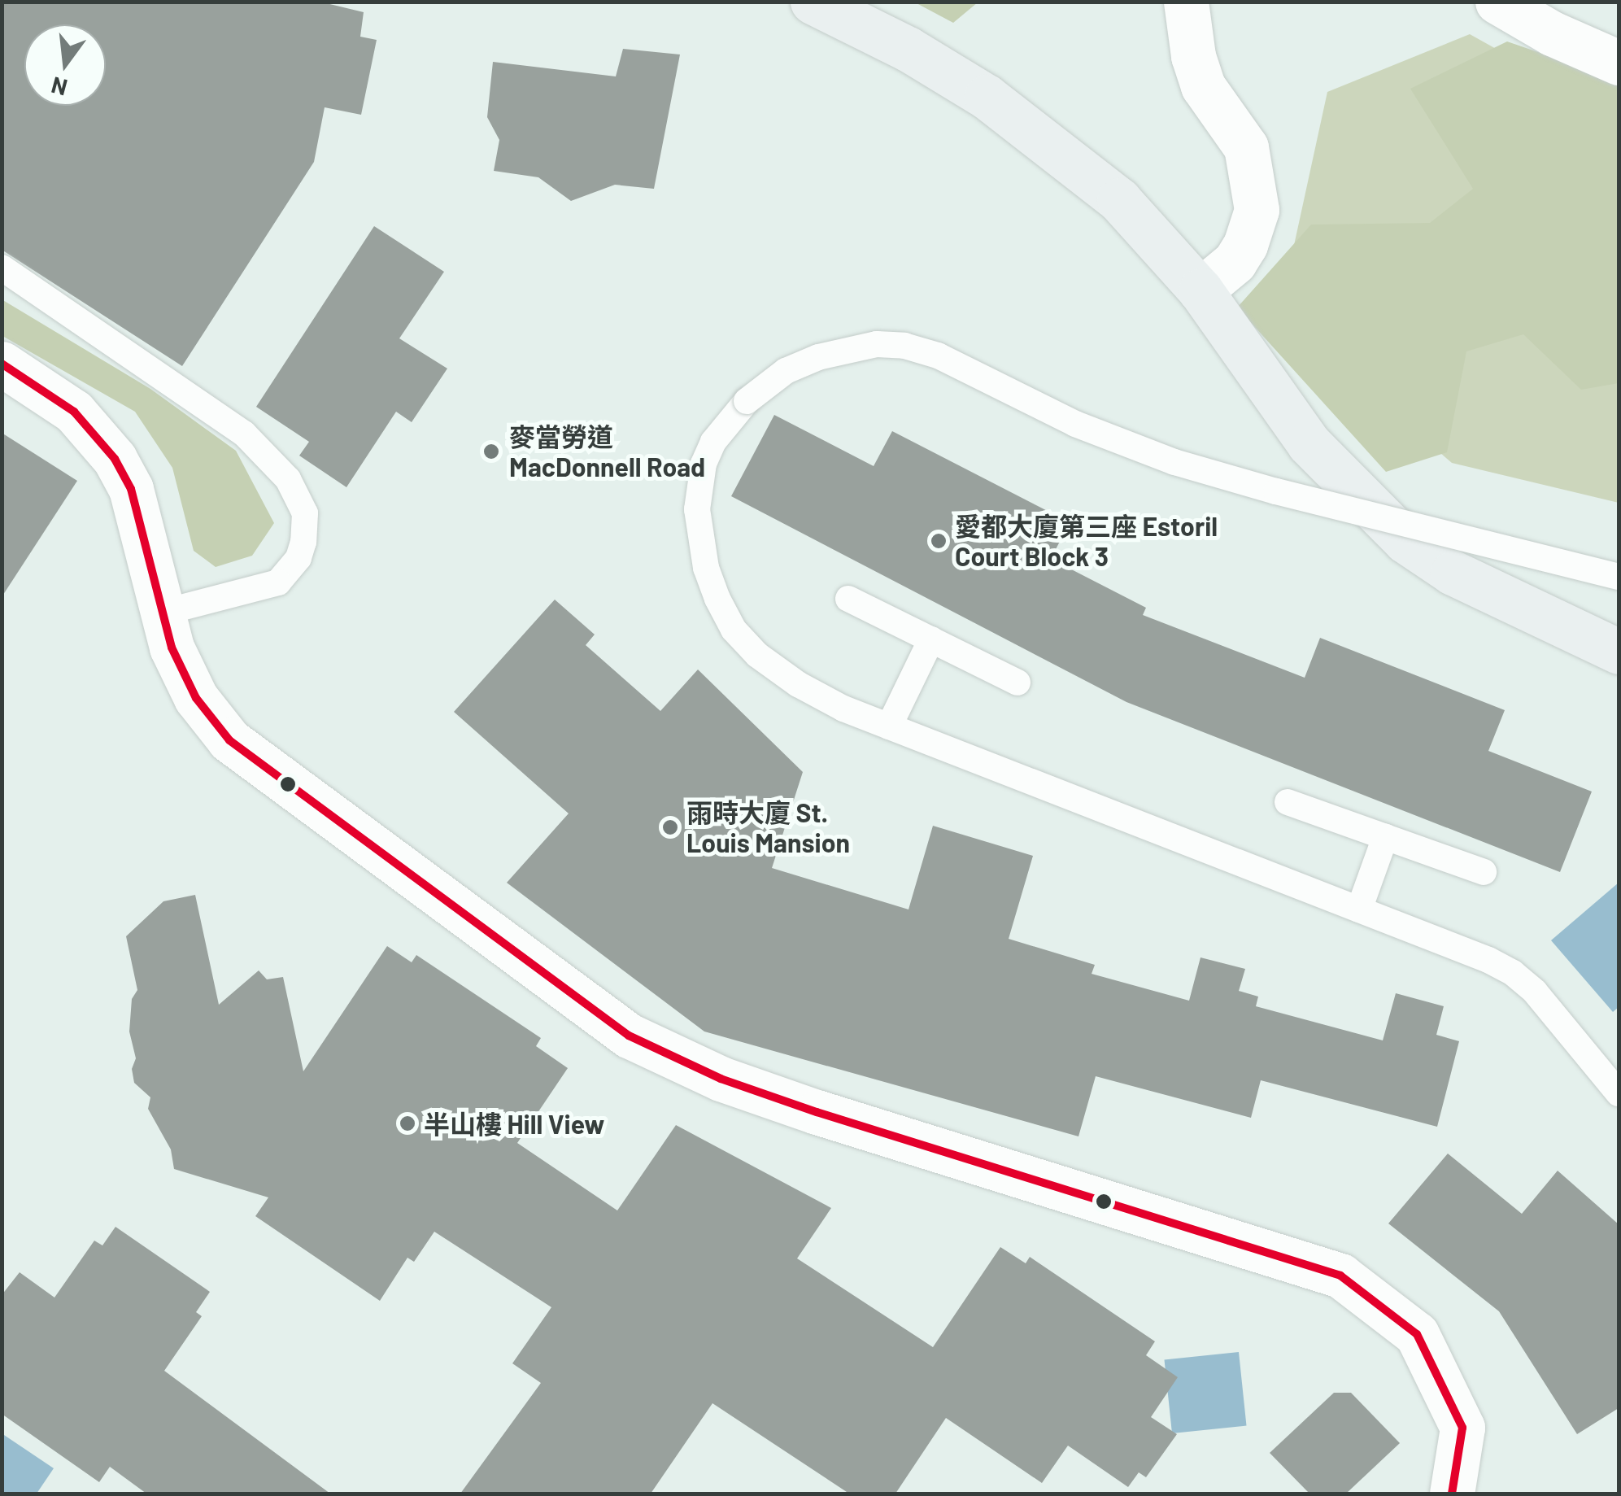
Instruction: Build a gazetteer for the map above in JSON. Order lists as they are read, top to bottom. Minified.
{"places":["麥當勞道 MacDonnell Road","愛都大廈第三座 Estoril Court Block 3","雨時大廈 St. Louis Mansion","半山樓 Hill View"],"north":"bottom"}
